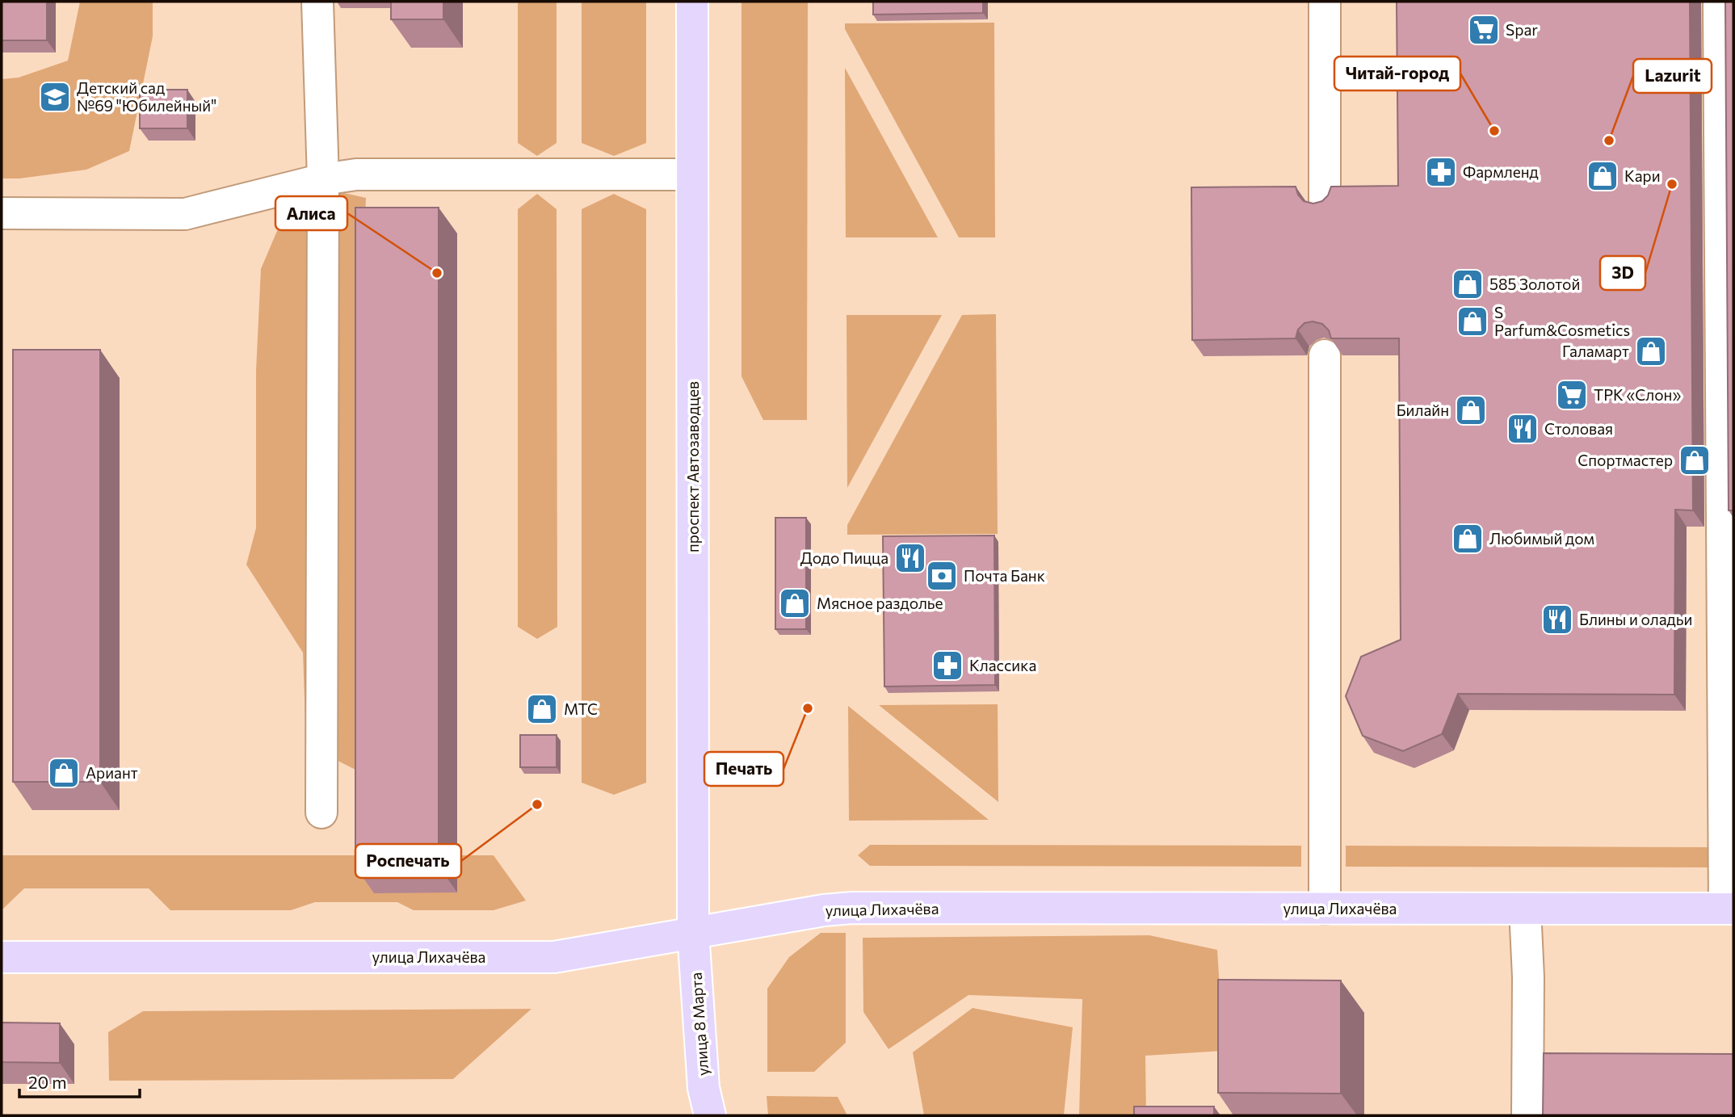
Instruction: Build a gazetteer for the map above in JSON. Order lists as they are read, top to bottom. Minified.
{"streets":{"main road":["проспект Автозаводцев","улица Лихачёва","улица 8 Марта"]},"crossings":[["проспект Автозаводцев","улица Лихачёва"],["проспект Автозаводцев","улица 8 Марта"],["улица Лихачёва","улица 8 Марта"]],"places":{"supermarket":["Spar","ТРК «Слон»"],"school or university":["Детский сад №69 \"Юбилейный\""],"other":["Читай-город","Lazurit","3D","Алиса","Печать","Роспечать"],"pharmacy":["Фармленд","Классика"],"shop":["Кари","585 Золотой","S Parfum&Cosmetics","Галамарт","Билайн","Спортмастер","Любимый дом","Мясное раздолье","МТС","Ариант"],"restaurant":["Столовая","Додо Пицца","Блины и оладьи"],"bank":["Почта Банк"]},"scale_bar":"20 m"}
